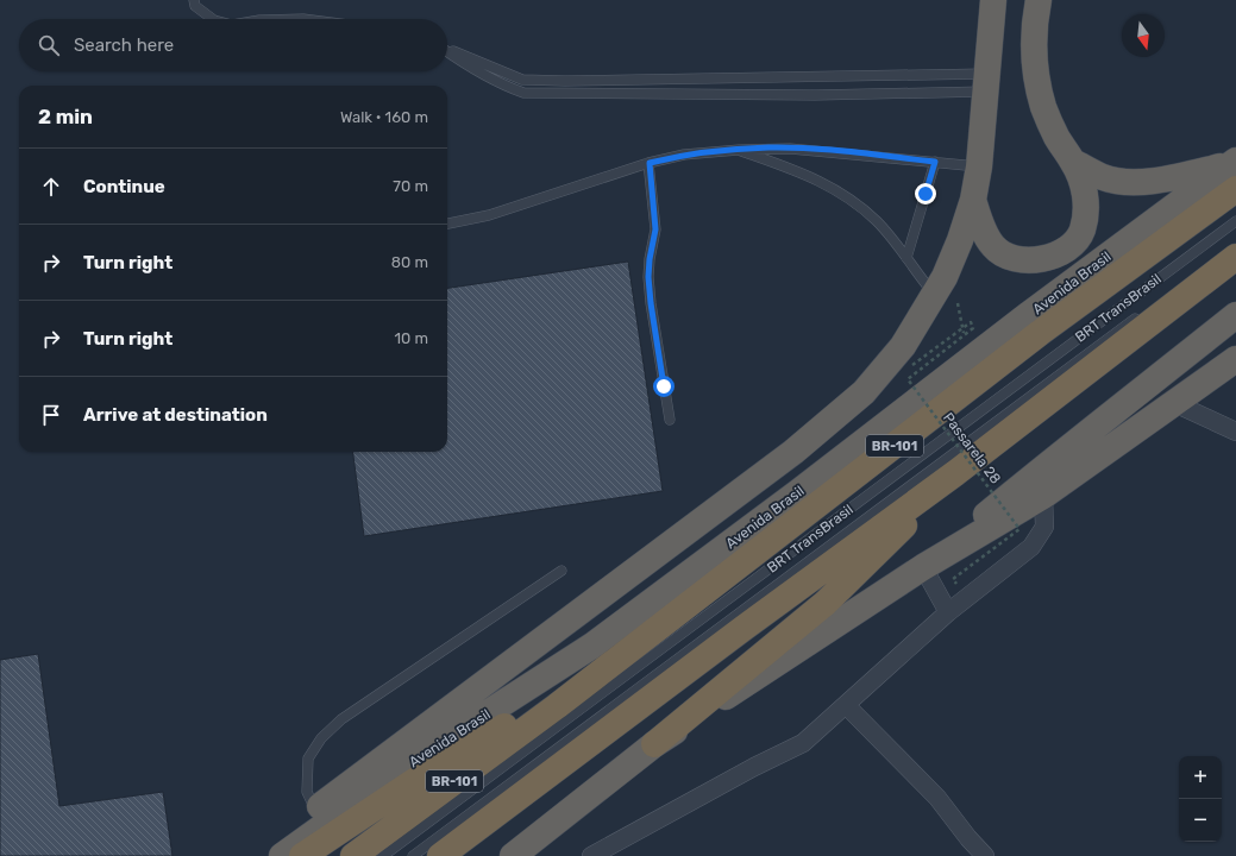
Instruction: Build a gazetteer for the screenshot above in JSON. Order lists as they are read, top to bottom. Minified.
{"streets":{"highway":["Avenida Brasil","BR-101"],"lane":["BRT TransBrasil"],"path":["Passarela 28"]},"crossings":[["Avenida Brasil","Passarela 28"]],"north":"bottom","page":{"search":"Search here","heading":["2 min","Walk · 160 m"],"list":[["Continue","70 m"],["Turn right","80 m"],["Turn right","10 m"],"Arrive at destination"],"map_buttons":["+","−"]}}
